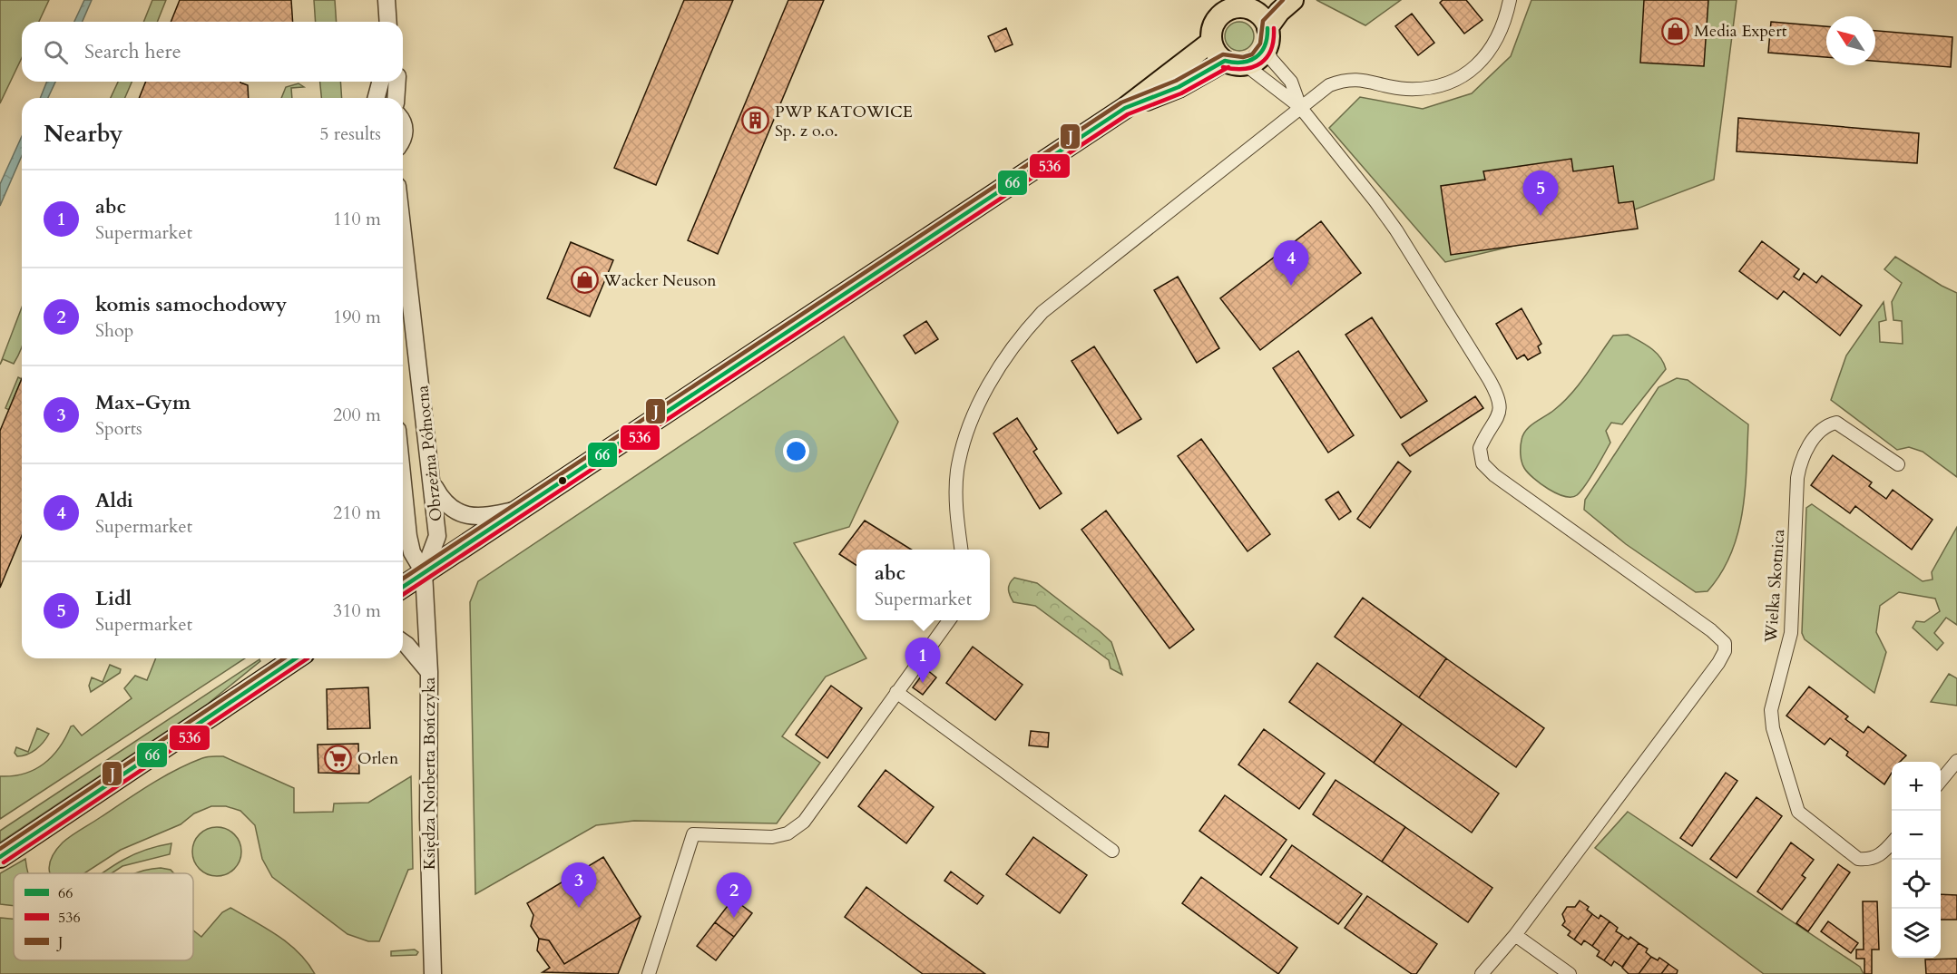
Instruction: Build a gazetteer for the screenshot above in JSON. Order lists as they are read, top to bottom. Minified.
{"streets":{"street":["Obrzeżna Północna","Wielka Skotnica","Księdza Norberta Bończyka"]},"crossings":[["Obrzeżna Północna","Księdza Norberta Bończyka"]],"places":{"shop":["Media Expert","Wacker Neuson"],"building":["PWP KATOWICE Sp. z o.o."],"supermarket":["Orlen"]},"lines":["transit line J","transit line 66","transit line 536"],"legend":["66","536","J"],"north":"top left","page":{"search":"Search here","heading":["Nearby","5 results"],"list":[{"mark":"1","name":"abc","note":"Supermarket","value":"110 m"},{"mark":"2","name":"komis samochodowy","note":"Shop","value":"190 m"},{"mark":"3","name":"Max-Gym","note":"Sports","value":"200 m"},{"mark":"4","name":"Aldi","note":"Supermarket","value":"210 m"},{"mark":"5","name":"Lidl","note":"Supermarket","value":"310 m"}],"pins":["5","4","1","3","2"],"popup":["abc","Supermarket"],"map_buttons":["+","−"]}}
